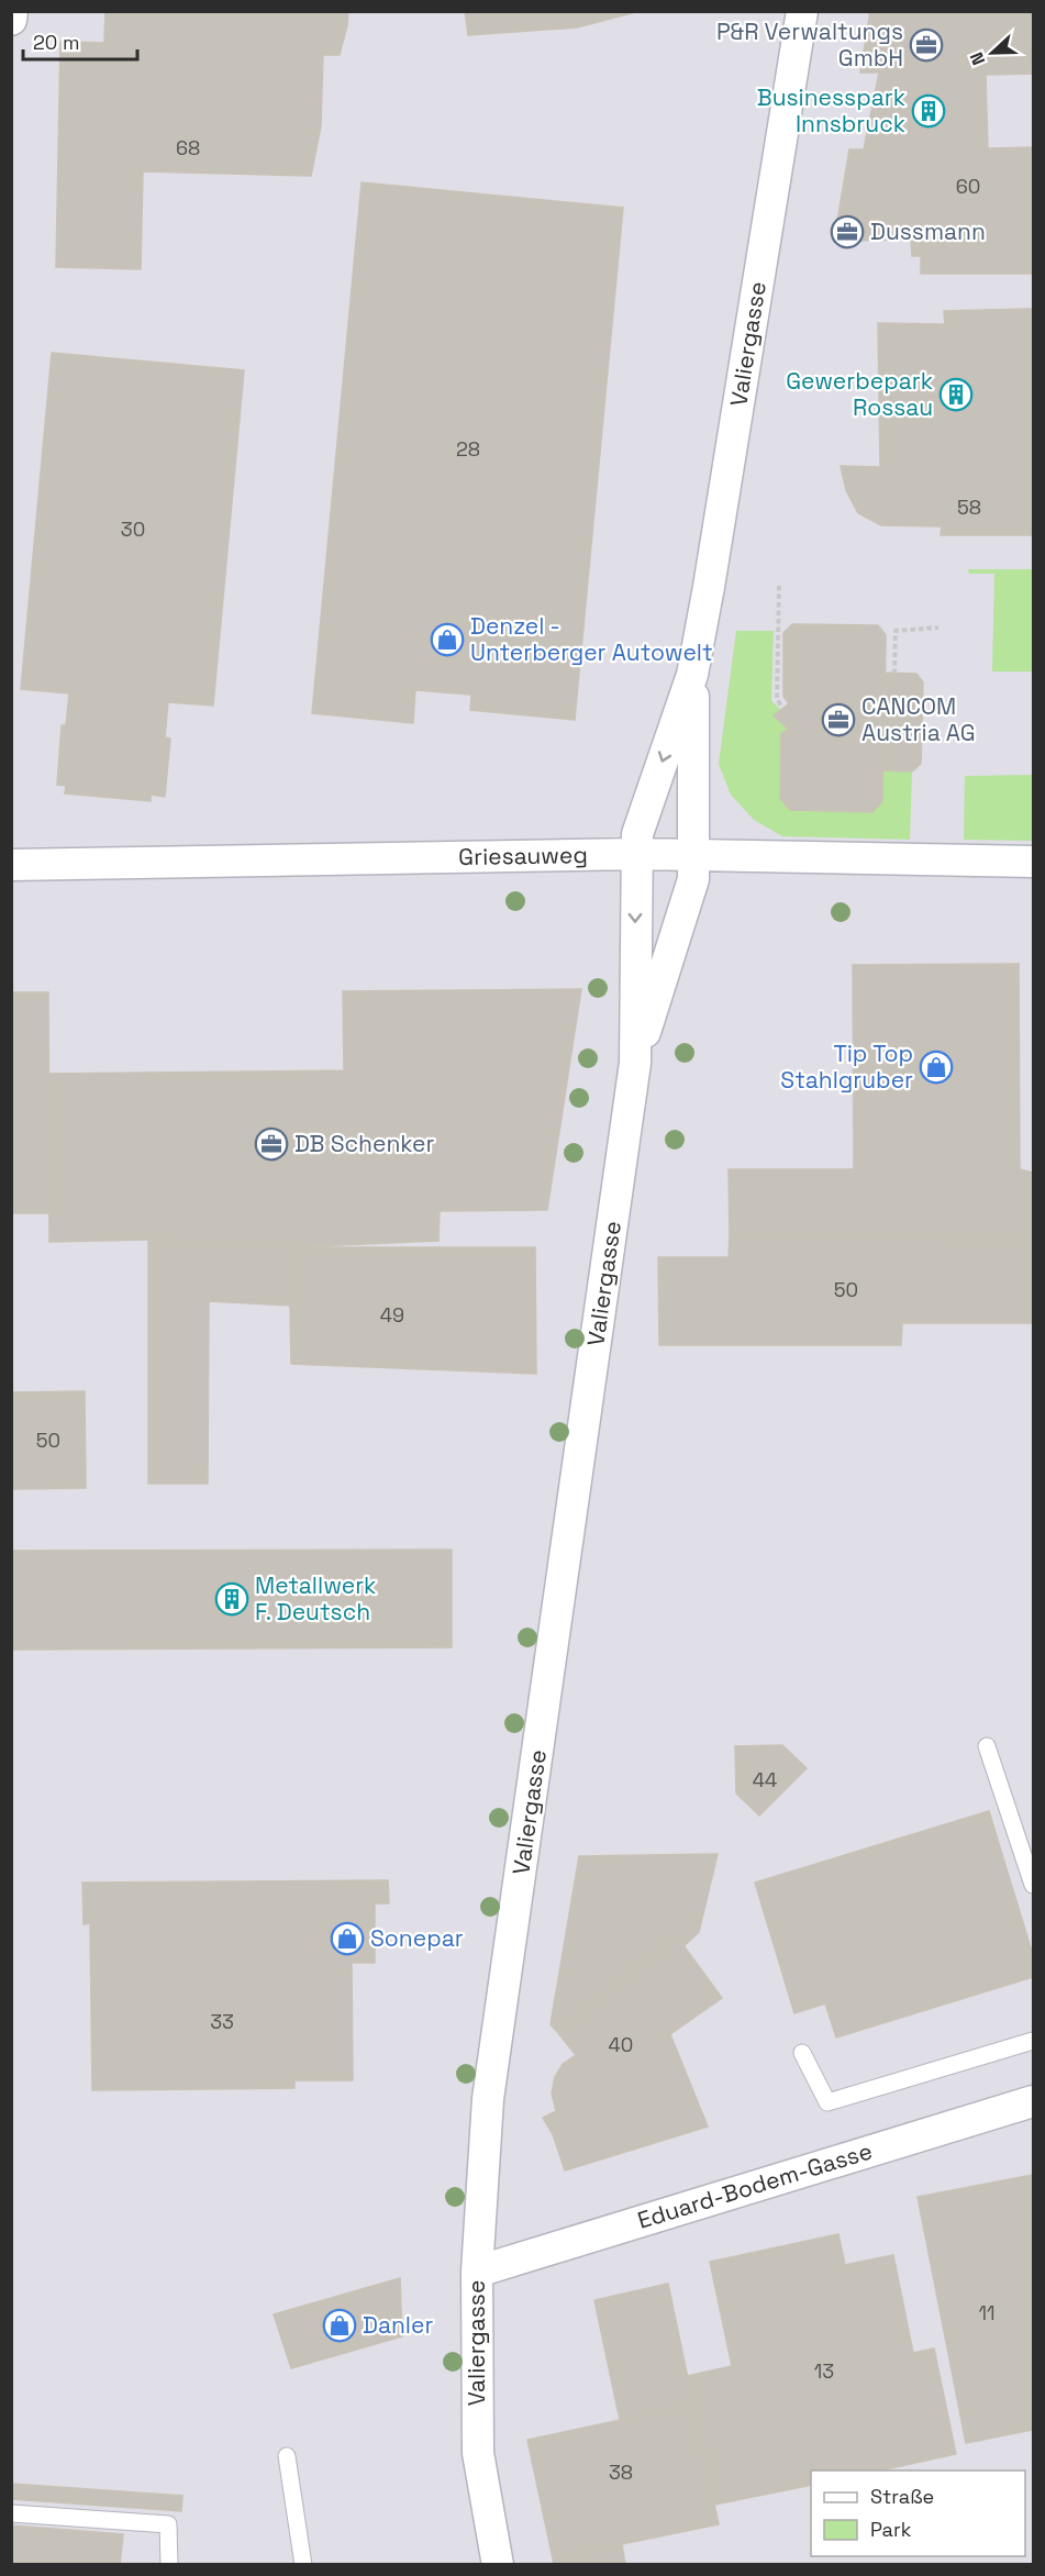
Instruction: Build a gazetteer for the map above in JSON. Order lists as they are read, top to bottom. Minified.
{"streets":{"street":["Valiergasse","Griesauweg","Eduard-Bodem-Gasse"]},"crossings":[["Valiergasse","Griesauweg"],["Valiergasse","Eduard-Bodem-Gasse"]],"places":{"office":["P&R Verwaltungs GmbH","Dussmann","CANCOM Austria AG","DB Schenker"],"building":["Businesspark Innsbruck","Gewerbepark Rossau","Metallwerk F. Deutsch"],"shop":["Denzel - Unterberger Autowelt","Tip Top Stahlgruber","Sonepar","Danler"]},"house_numbers":["68","60","28","58","30","50","49","50","44","33","40","11","13","38"],"legend":["Straße","Park"],"scale_bar":"20 m","north":"left"}
